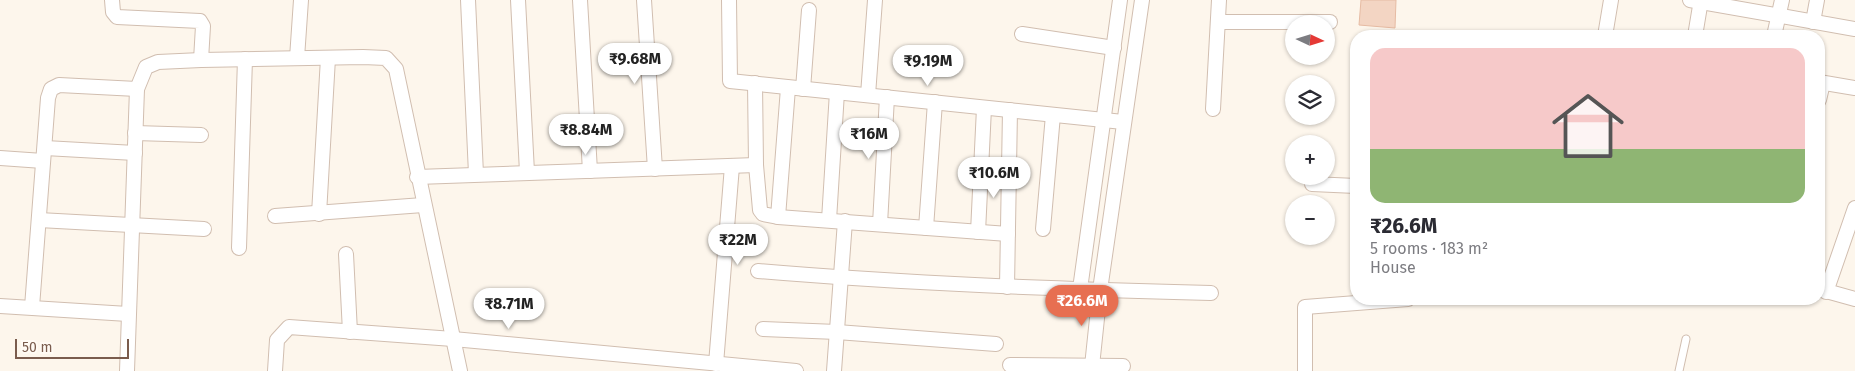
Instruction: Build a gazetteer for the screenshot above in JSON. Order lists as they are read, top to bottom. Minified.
{"scale_bar":"50 m","north":"right","page":{"map_buttons":["+","−"],"list":[{"name":"₹26.6M","note":"5 rooms · 183 m² · House"}],"price":["₹9.68M","₹9.19M","₹8.84M","₹16M","₹10.6M","₹22M","₹26.6M","₹8.71M"],"scale":"50 m"}}
